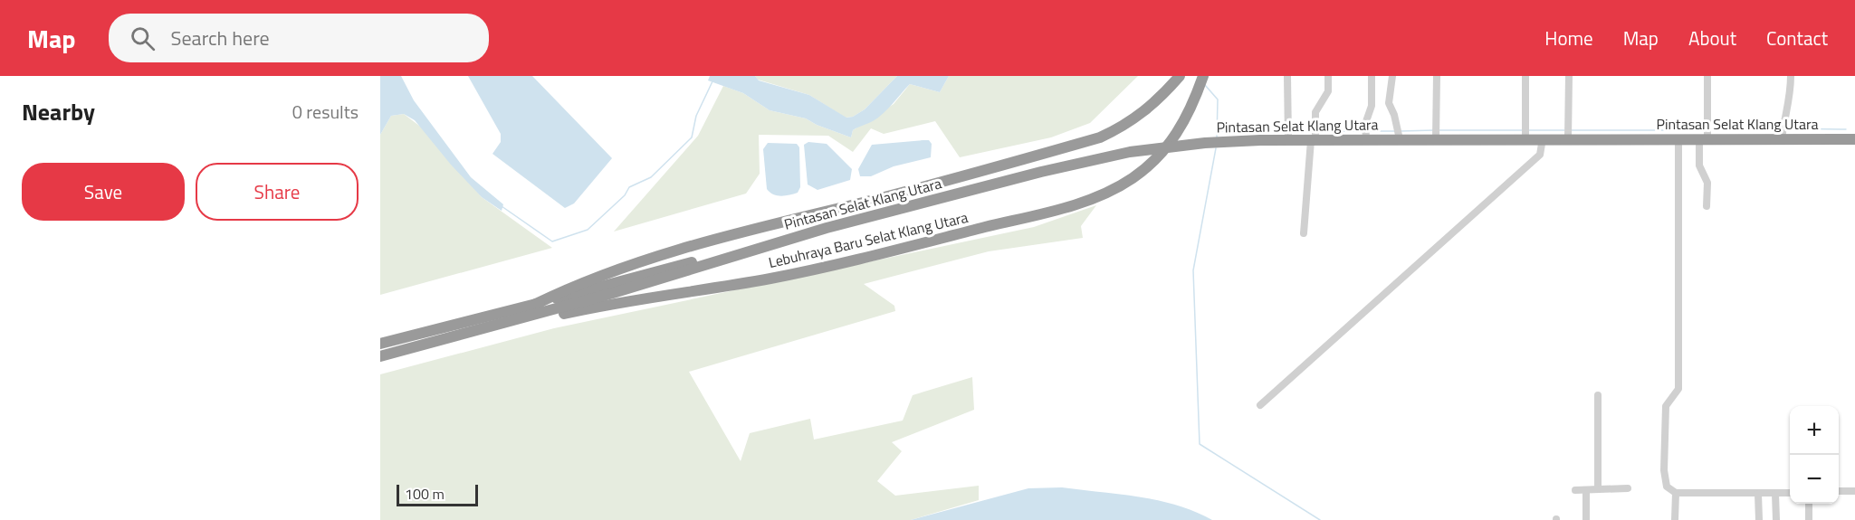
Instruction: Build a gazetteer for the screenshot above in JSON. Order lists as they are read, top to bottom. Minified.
{"streets":{"highway":["Pintasan Selat Klang Utara","Lebuhraya Baru Selat Klang Utara"]},"crossings":[["Pintasan Selat Klang Utara","Lebuhraya Baru Selat Klang Utara"]],"scale_bar":"100 m","page":{"header":"Map","search":"Search here","nav":["Home","Map","About","Contact"],"heading":["Nearby","0 results"],"buttons":["Save","Share"],"map_buttons":["+","−"],"scale":"100 m"}}
